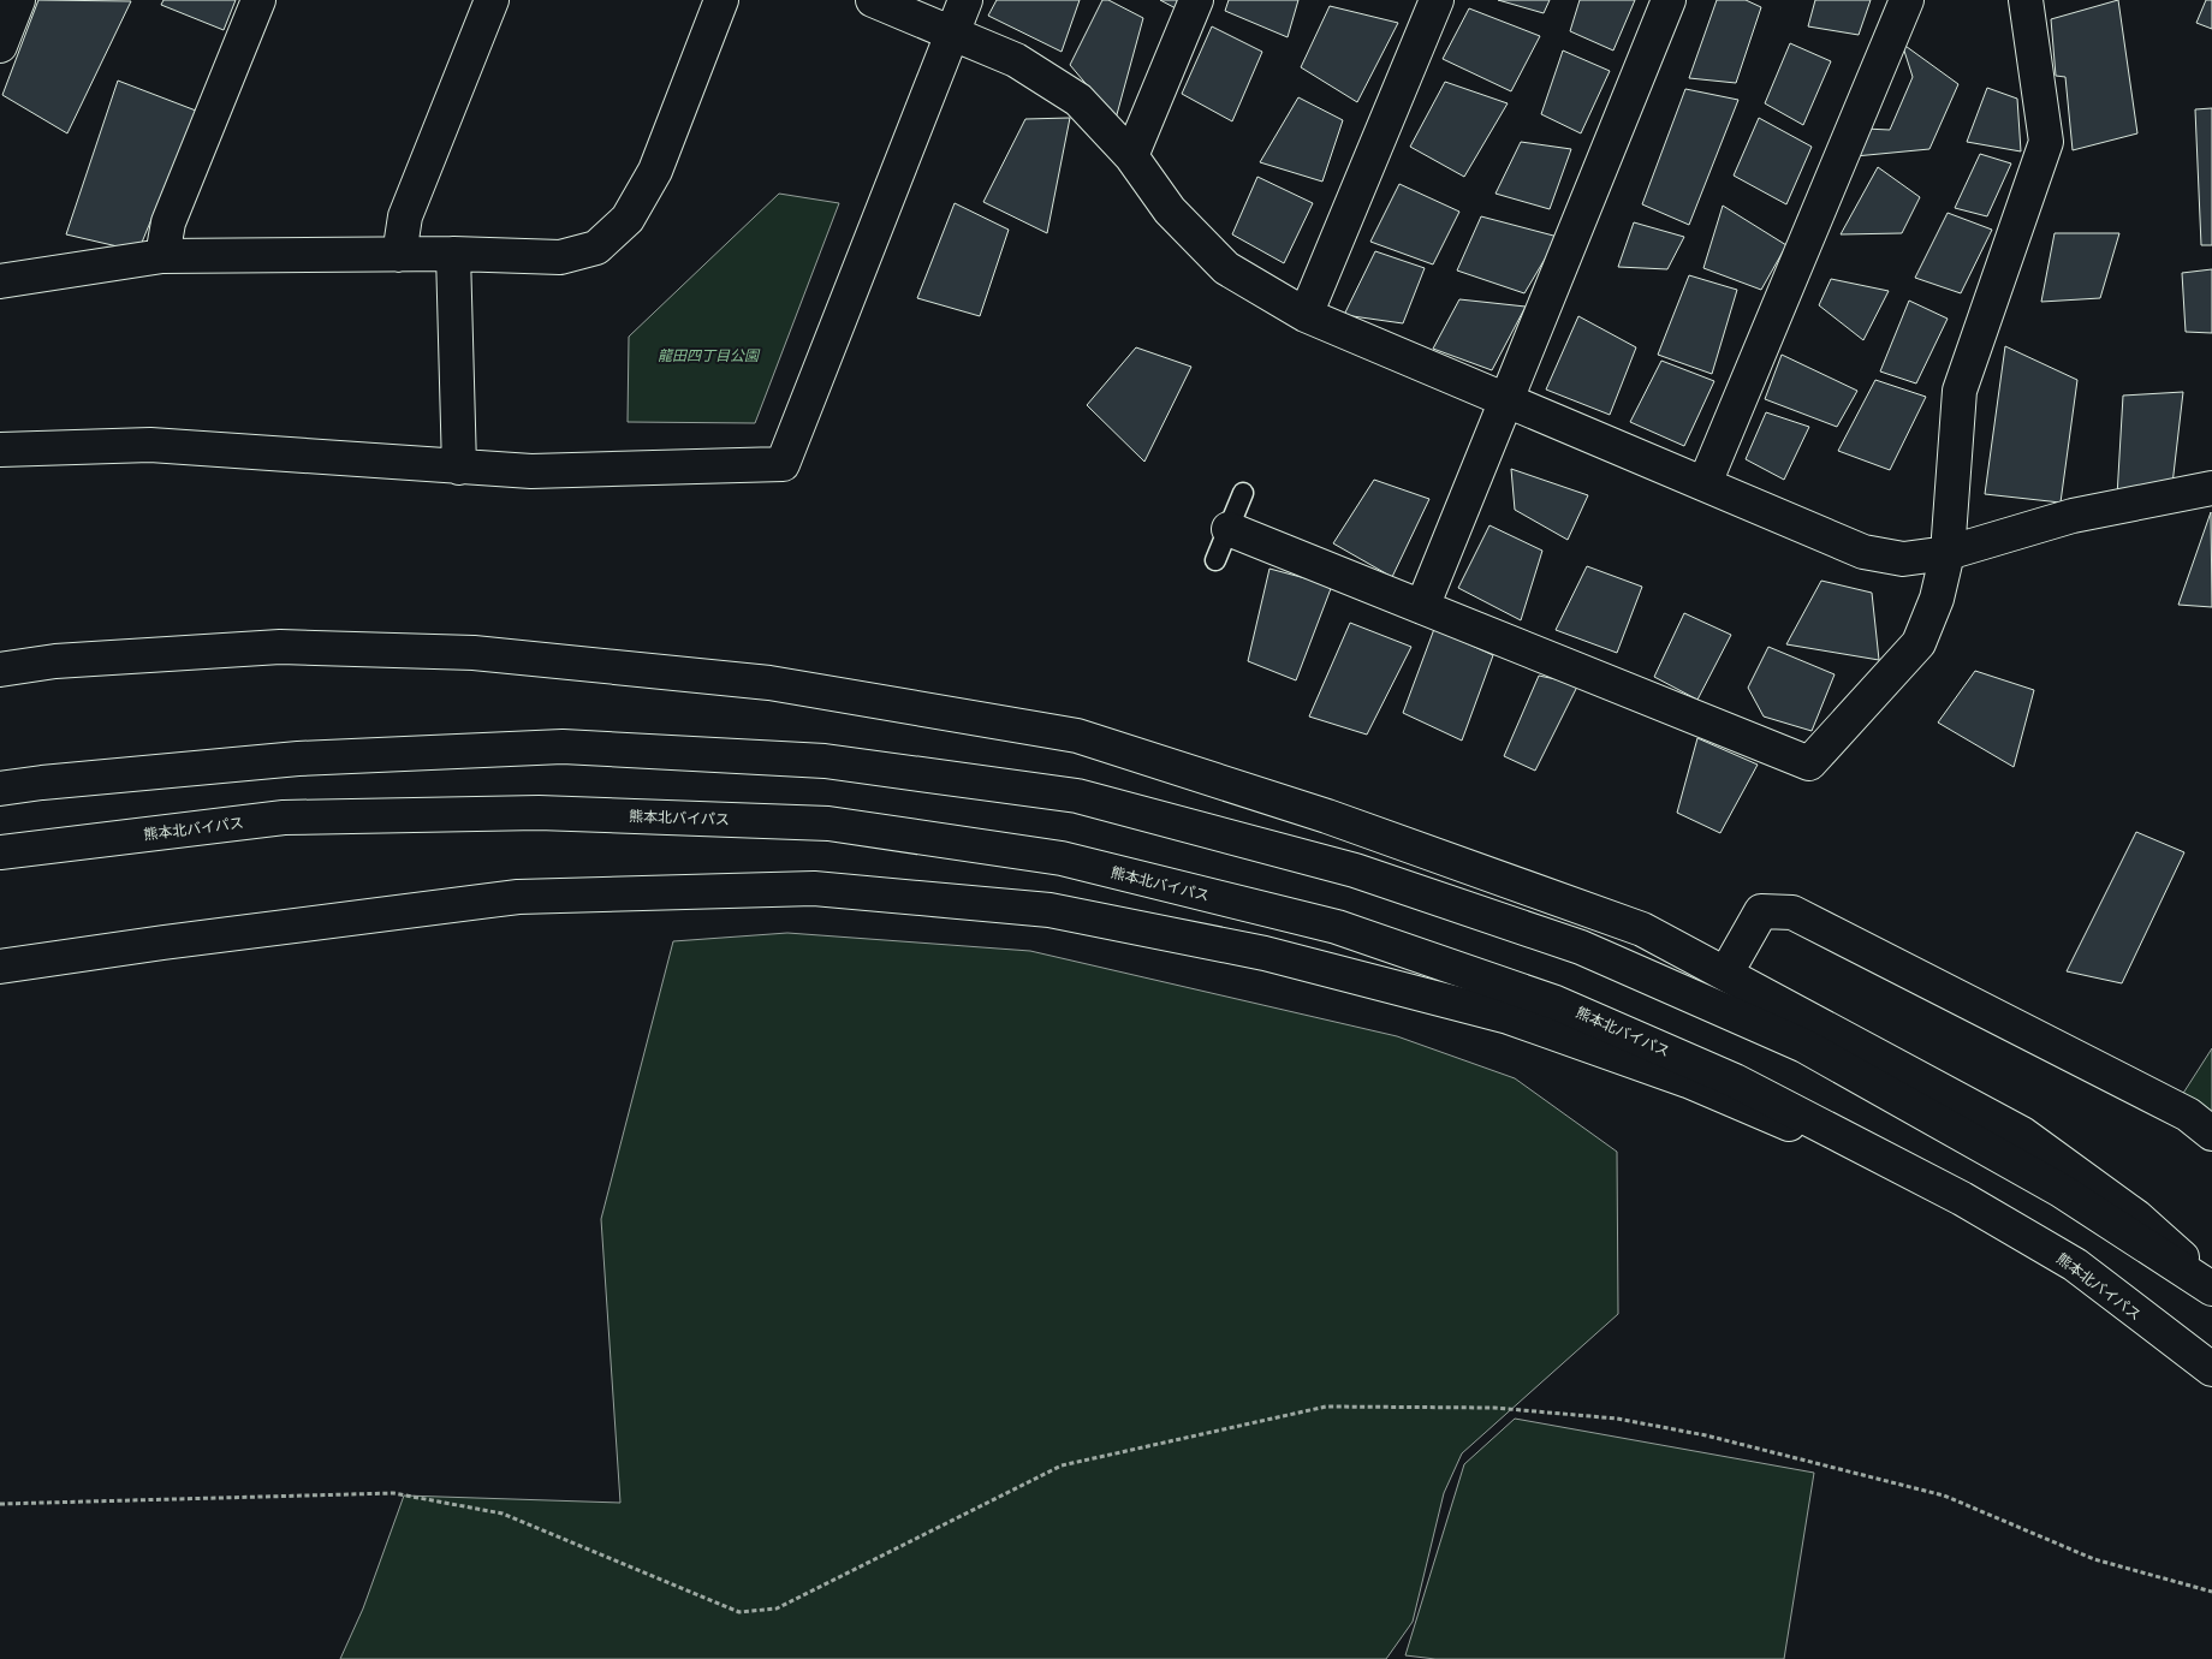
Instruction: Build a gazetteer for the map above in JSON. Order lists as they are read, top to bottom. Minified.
{"streets":{"main road":["熊本北バイパス"]},"parks":["龍田四丁目公園"]}
